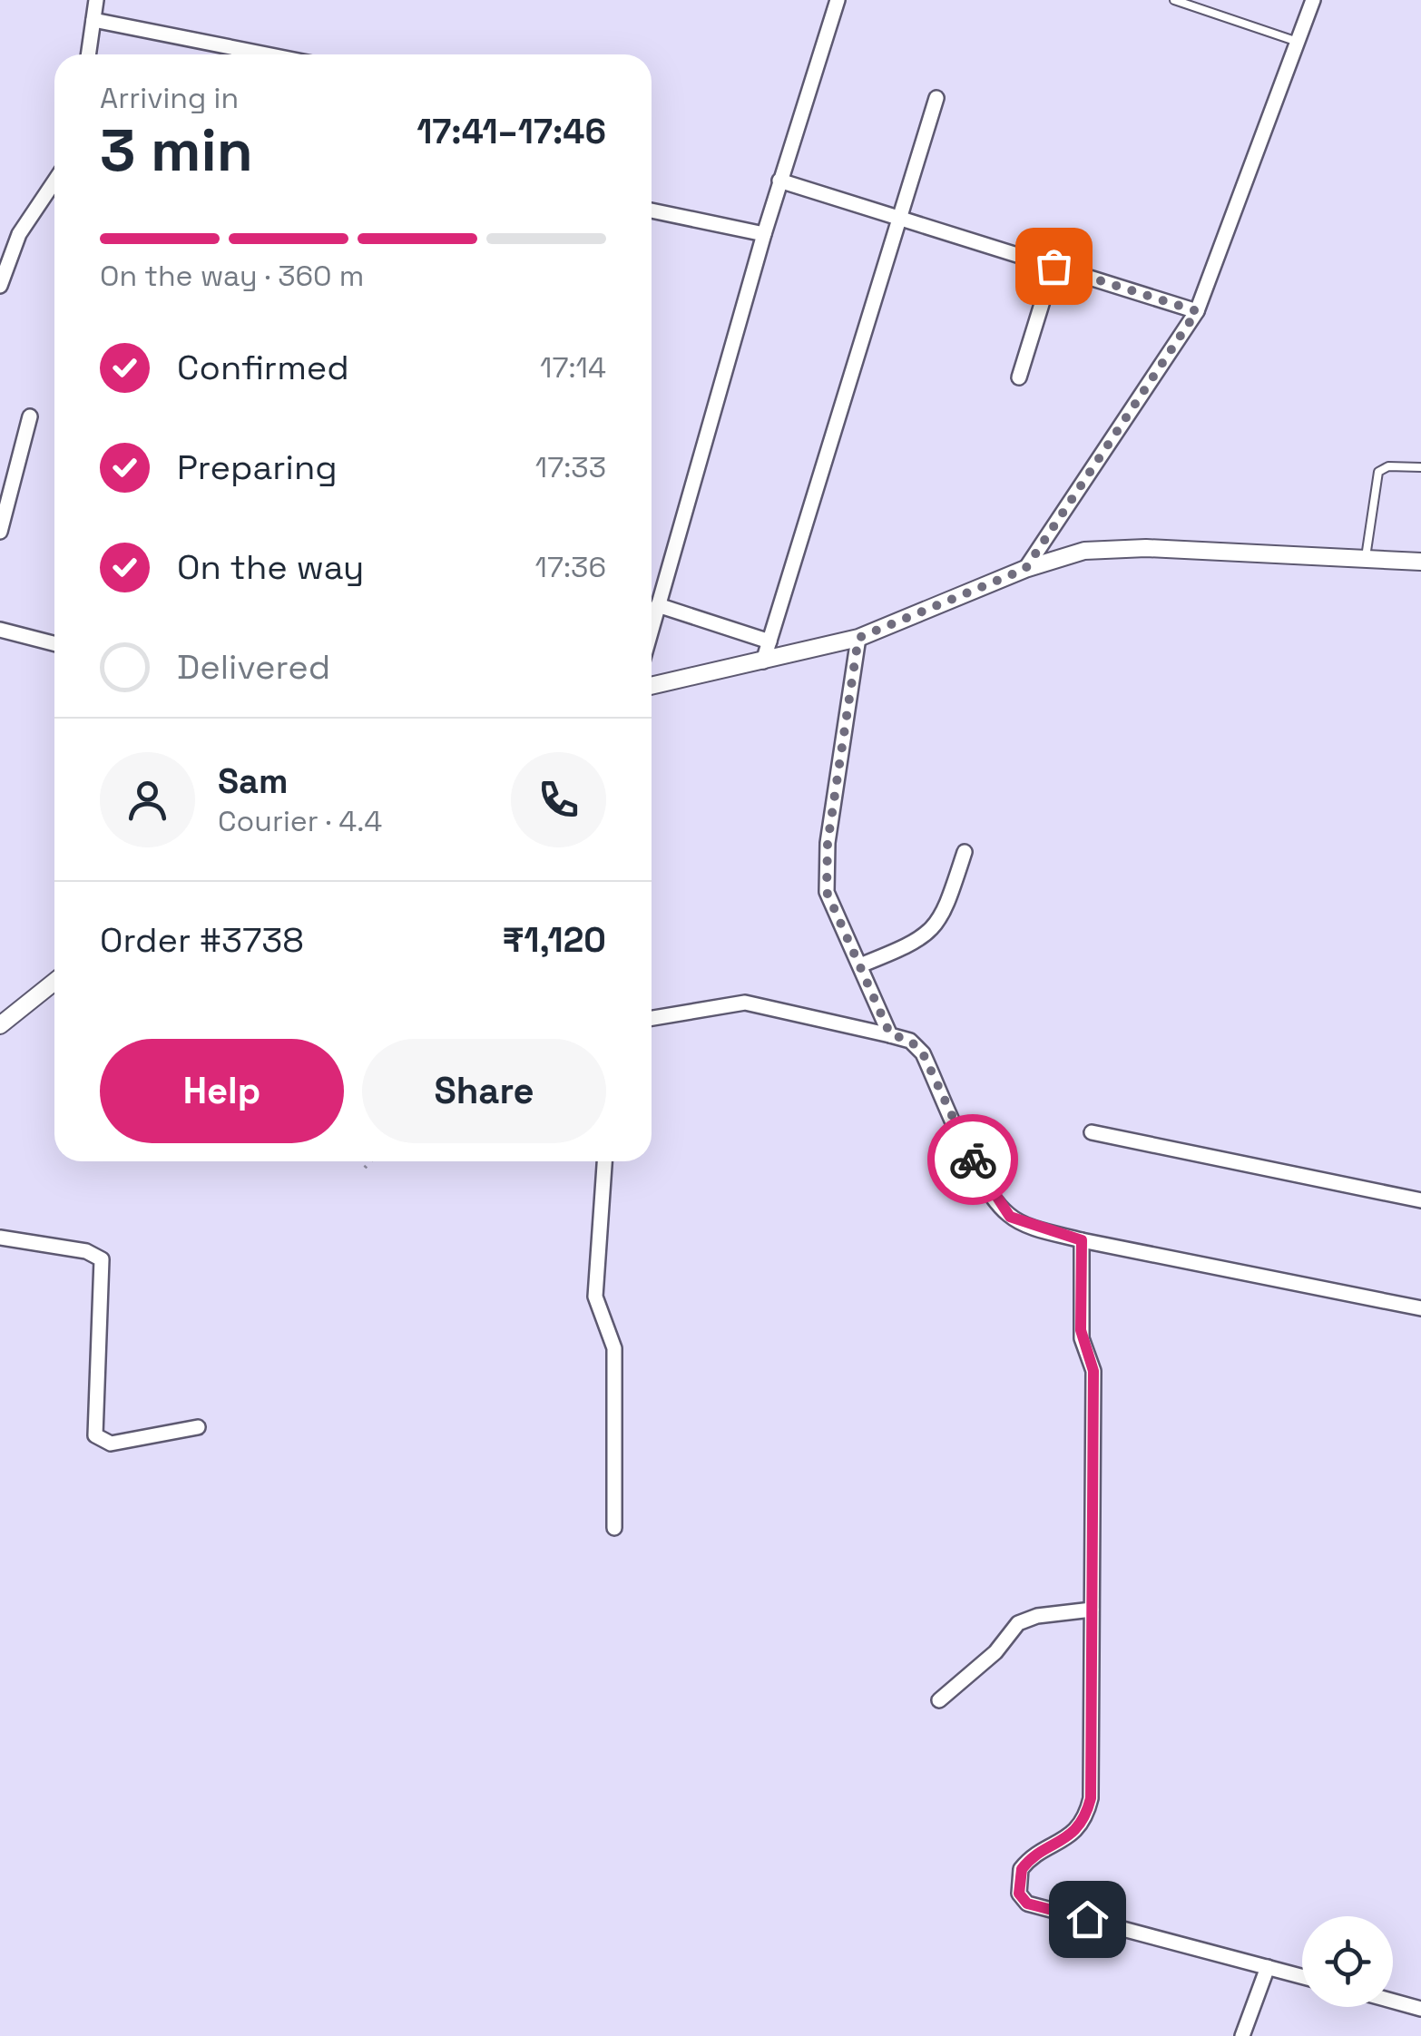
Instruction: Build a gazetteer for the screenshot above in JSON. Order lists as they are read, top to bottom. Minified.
{"page":{"heading":["3 min","Arriving in","17:41–17:46"],"panel":["Sam","Courier · 4.4","Order #3738","₹1,120"],"bar":"On the way · 360 m","list":[["Confirmed","17:14"],["Preparing","17:33"],["On the way","17:36"],"Delivered"],"buttons":["Help","Share"]}}
